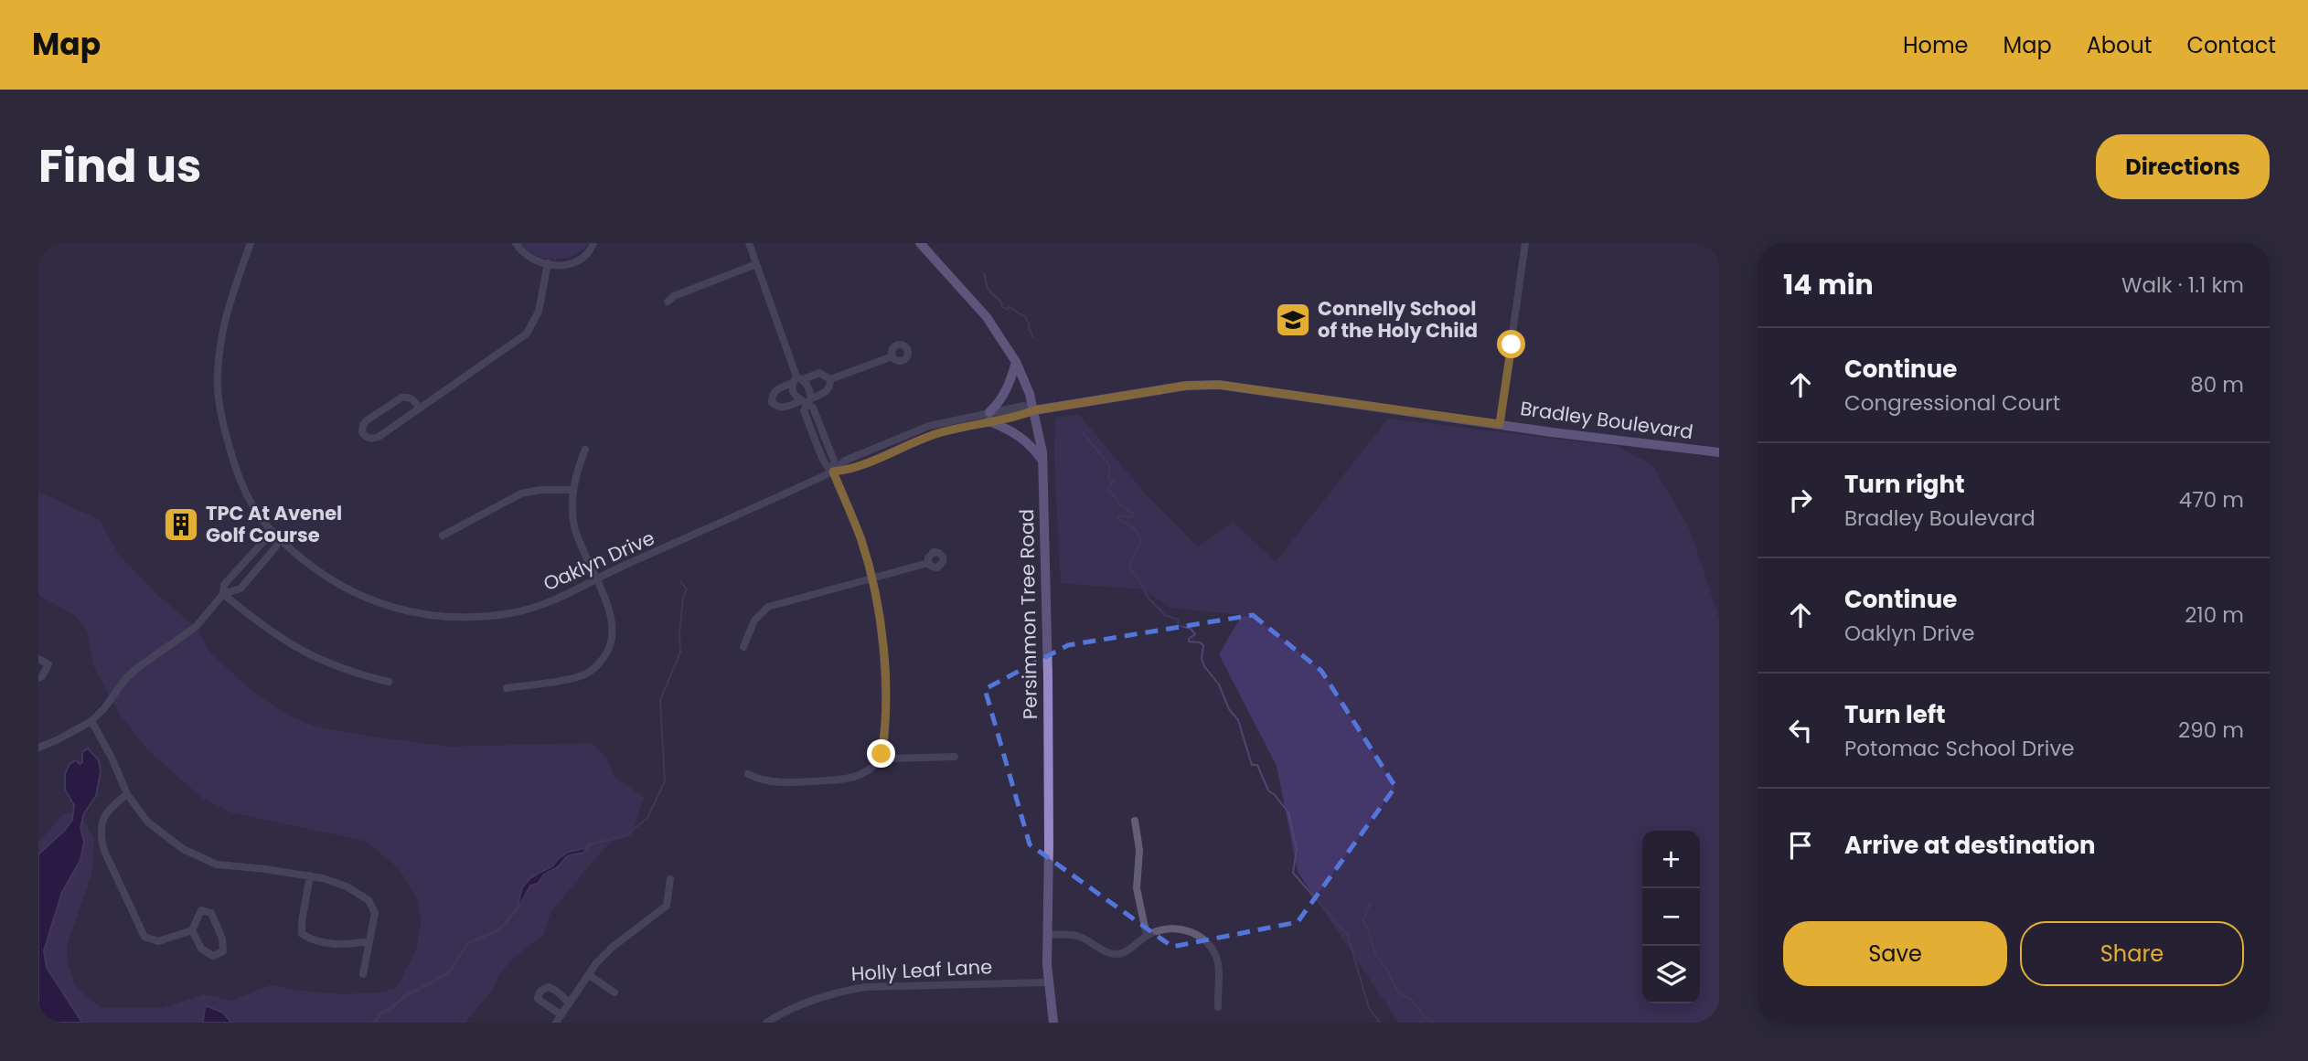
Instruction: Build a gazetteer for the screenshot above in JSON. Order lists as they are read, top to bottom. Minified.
{"streets":{"main road":["Bradley Boulevard","Persimmon Tree Road"],"street":["Oaklyn Drive","Holly Leaf Lane"]},"crossings":[["Bradley Boulevard","Oaklyn Drive"],["Bradley Boulevard","Persimmon Tree Road"],["Oaklyn Drive","Persimmon Tree Road"],["Persimmon Tree Road","Holly Leaf Lane"]],"places":{"school or university":["Connelly School of the Holy Child"],"building":["TPC At Avenel Golf Course"]},"page":{"header":"Map","nav":["Home","Map","About","Contact"],"title":"Find us","buttons":["Directions",["Save","Share"]],"heading":["14 min","Walk · 1.1 km"],"list":[["Continue","Congressional Court","80 m"],["Turn right","Bradley Boulevard","470 m"],["Continue","Oaklyn Drive","210 m"],["Turn left","Potomac School Drive","290 m"],"Arrive at destination"],"map_buttons":["+","−"]}}
